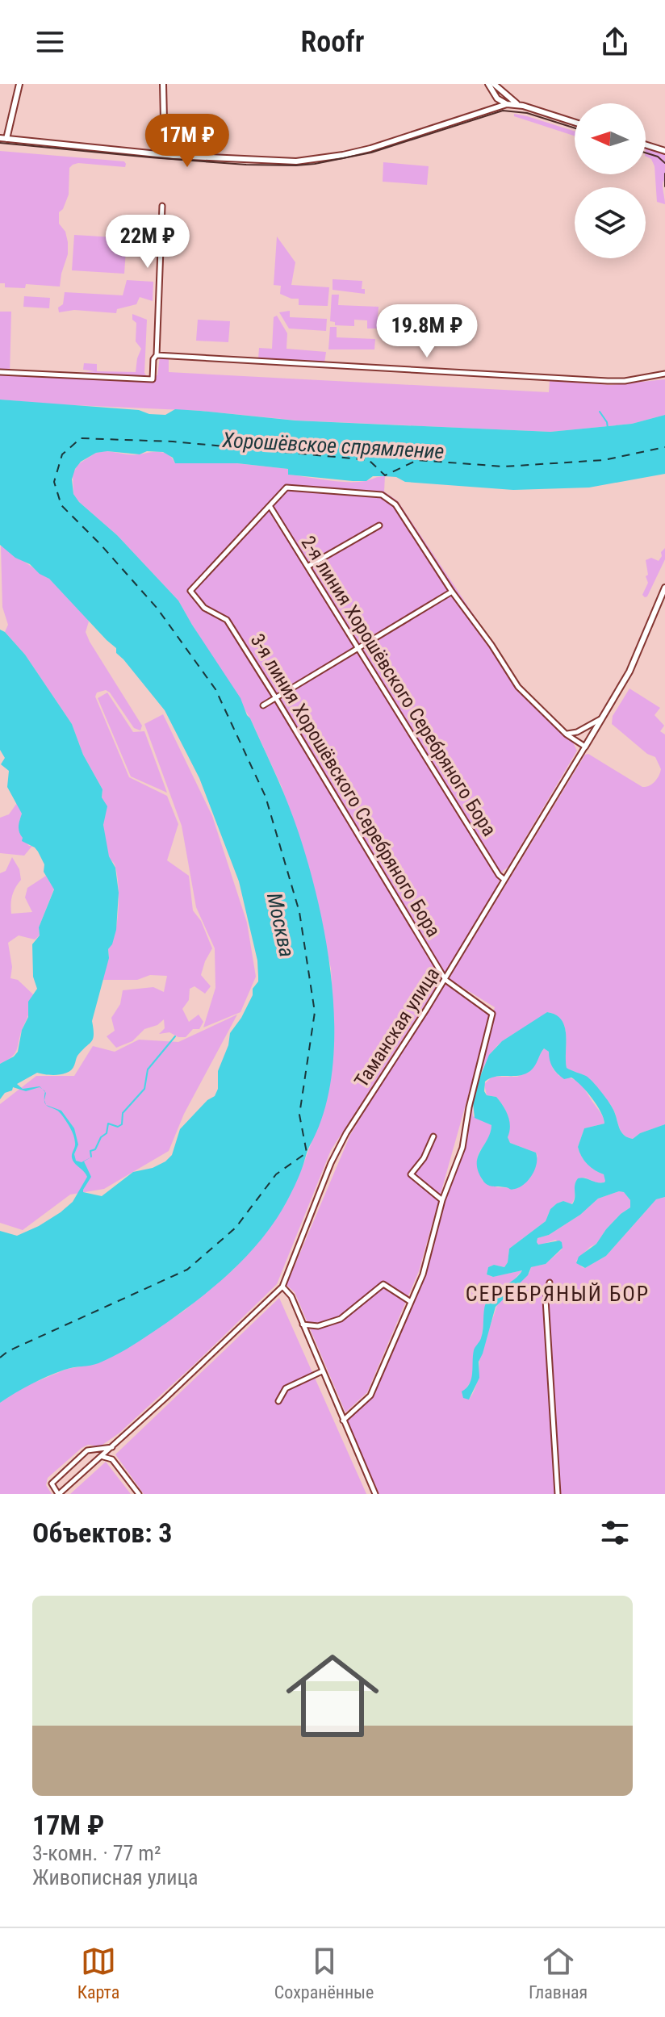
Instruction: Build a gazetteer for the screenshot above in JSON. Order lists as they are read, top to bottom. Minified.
{"streets":{"street":["2-я линия Хорошёвского Серебряного Бора","3-я линия Хорошёвского Серебряного Бора","Таманская улица"]},"crossings":[["2-я линия Хорошёвского Серебряного Бора","3-я линия Хорошёвского Серебряного Бора"],["2-я линия Хорошёвского Серебряного Бора","Таманская улица"],["3-я линия Хорошёвского Серебряного Бора","Таманская улица"]],"districts":["СЕРЕБРЯНЫЙ БОР"],"water":["Хорошёвское спрямление","Москва"],"north":"left","page":{"header":"Roofr","price":["17M ₽","22M ₽","19.8M ₽"],"heading":"Объектов: 3","list":[{"name":"17M ₽","note":"3-комн. · 77 m² · Живописная улица"}],"tabs":["Карта","Сохранённые","Главная"]}}
